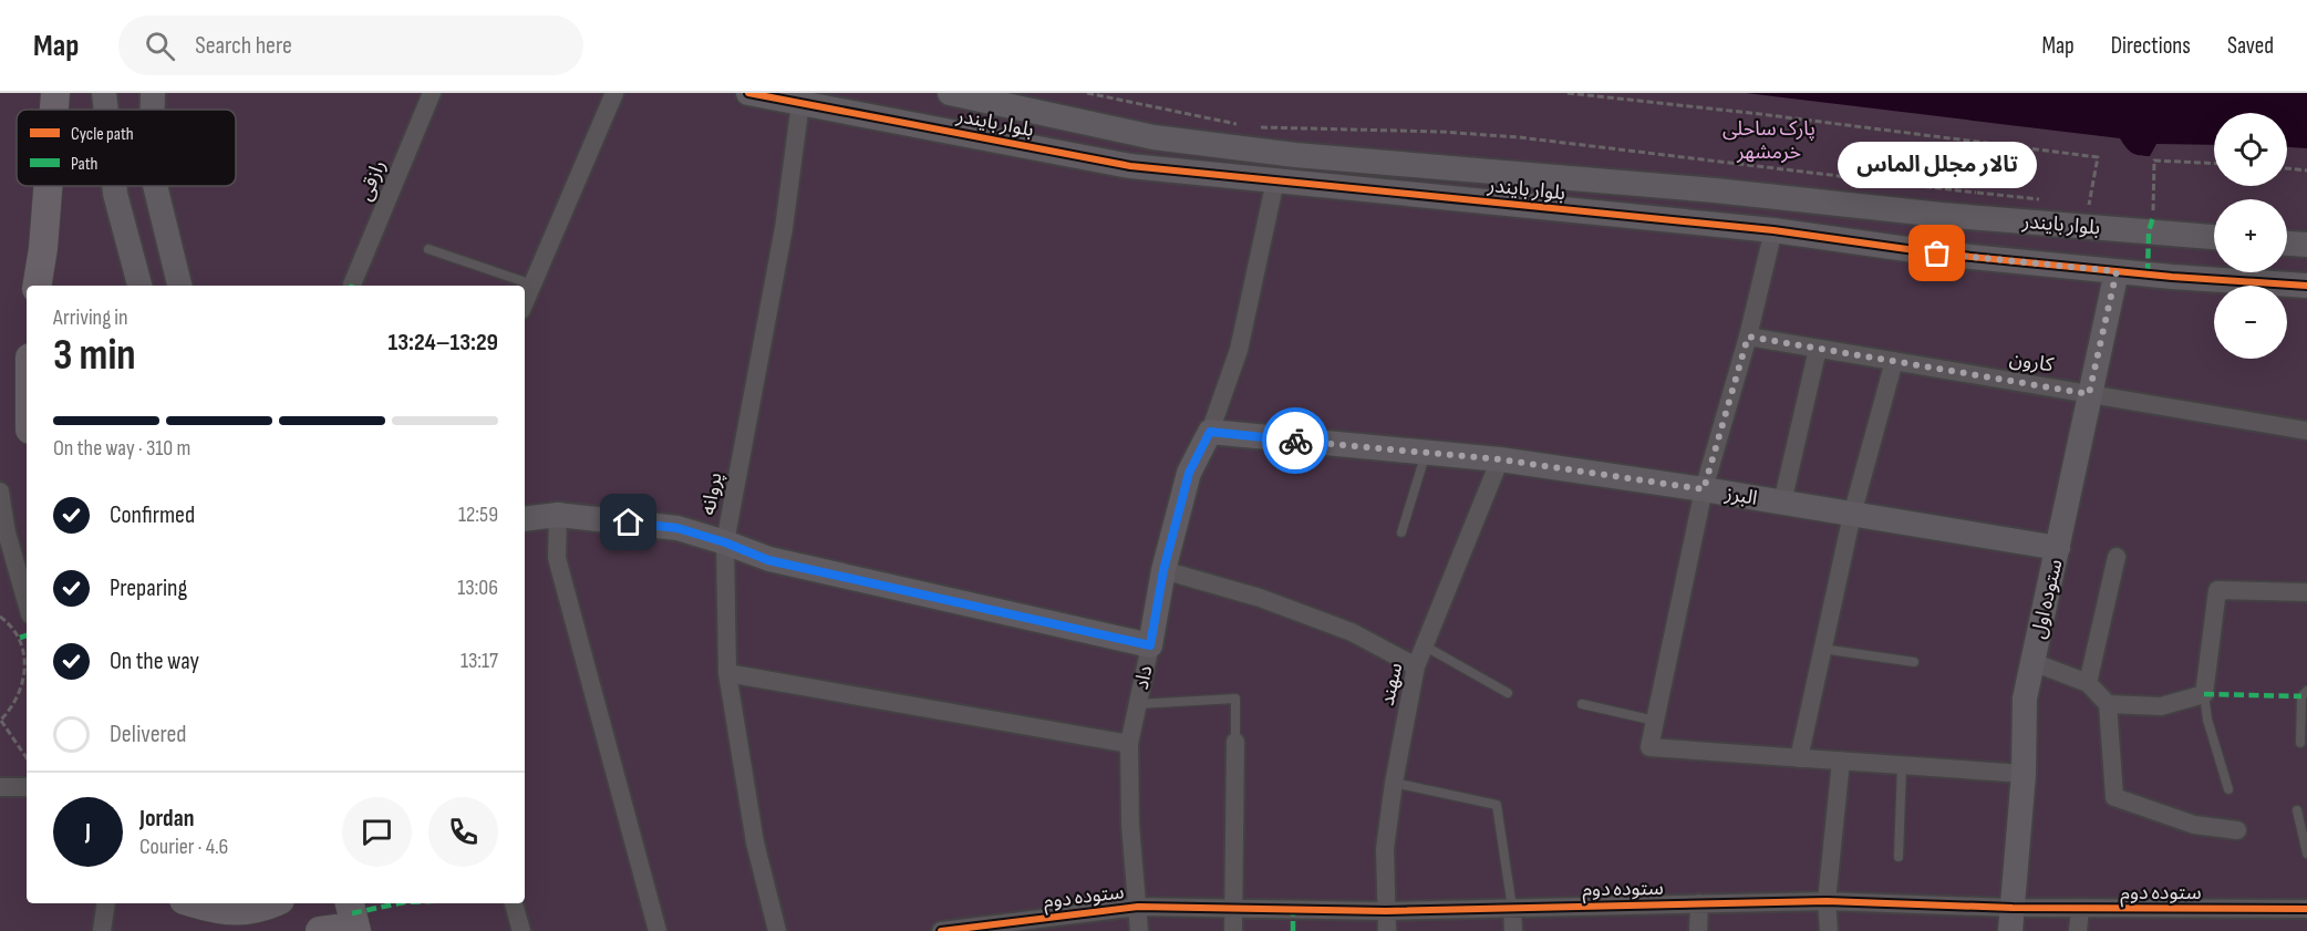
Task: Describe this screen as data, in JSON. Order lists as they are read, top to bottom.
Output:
{
  "streets": {
    "street": [
      "بلوار بایندر",
      "رازقی",
      "کارون",
      "پروانه",
      "البرز",
      "ستوده اول",
      "داد",
      "سهند",
      "ستوده دوم"
    ]
  },
  "crossings": [
    ["بلوار بایندر", "پروانه"],
    ["بلوار بایندر", "ستوده اول"],
    ["بلوار بایندر", "داد"],
    ["کارون", "ستوده اول"],
    ["البرز", "ستوده اول"],
    ["البرز", "داد"],
    ["البرز", "سهند"],
    ["ستوده اول", "ستوده دوم"],
    ["داد", "ستوده دوم"],
    ["سهند", "ستوده دوم"]
  ],
  "parks": ["پارک ساحلی خرمشهر"],
  "places": ["تالار مجلل الماس"],
  "legend": ["Cycle path", "Path"],
  "page": {
    "header": "Map",
    "search": "Search here",
    "nav": ["Map", "Directions", "Saved"],
    "map_buttons": ["+", "−"],
    "bubble": "تالار مجلل الماس",
    "heading": ["3 min", "Arriving in", "13:24–13:29"],
    "panel": ["Jordan", "Courier · 4.6"],
    "bar": "On the way · 310 m",
    "list": [
      ["Confirmed", "12:59"],
      ["Preparing", "13:06"],
      ["On the way", "13:17"],
      "Delivered"
    ],
    "round": "J"
  }
}
